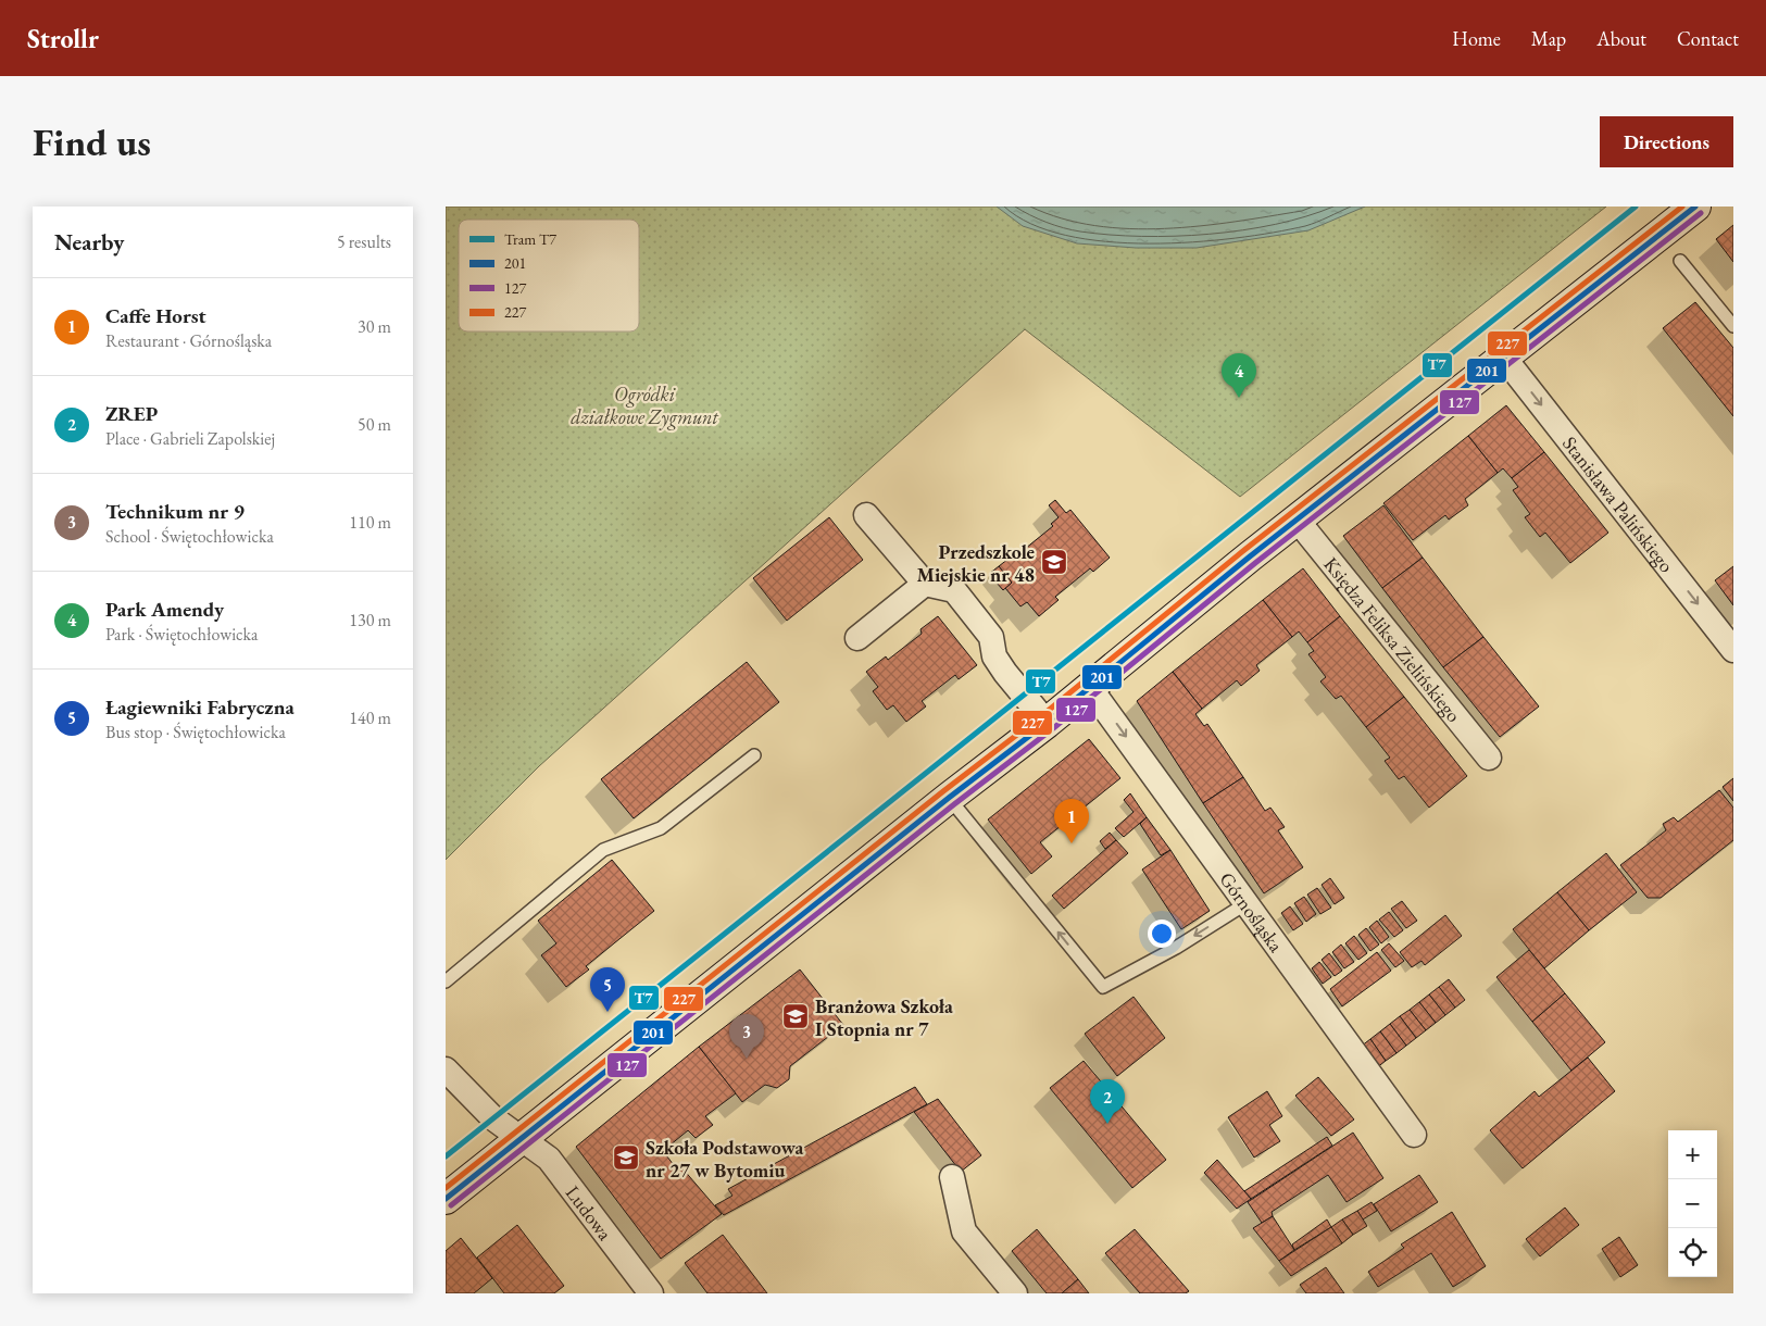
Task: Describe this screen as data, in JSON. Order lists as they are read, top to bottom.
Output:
{
  "streets": {
    "street": [
      "Stanisława Palińskiego",
      "Księdza Feliksa Zielińskiego",
      "Górnośląska",
      "Ludowa"
    ]
  },
  "one_way": ["Stanisława Palińskiego", "Górnośląska"],
  "parks": ["Ogródki działkowe Zygmunt"],
  "places": {
    "school or university": ["Przedszkole Miejskie nr 48", "Branżowa Szkoła I Stopnia nr 7", "Szkoła Podstawowa nr 27 w Bytomiu"]
  },
  "lines": [
    "tram line T7",
    "transit line 201",
    "transit line 227",
    "transit line 127"
  ],
  "legend": [
    "Tram T7",
    "201",
    "127",
    "227"
  ],
  "page": {
    "header": "Strollr",
    "nav": [
      "Home",
      "Map",
      "About",
      "Contact"
    ],
    "buttons": "Directions",
    "title": "Find us",
    "heading": ["Nearby", "5 results"],
    "list": [
      {
        "mark": "1",
        "name": "Caffe Horst",
        "note": "Restaurant · Górnośląska",
        "value": "30 m"
      },
      {
        "mark": "2",
        "name": "ZREP",
        "note": "Place · Gabrieli Zapolskiej",
        "value": "50 m"
      },
      {
        "mark": "3",
        "name": "Technikum nr 9",
        "note": "School · Świętochłowicka",
        "value": "110 m"
      },
      {
        "mark": "4",
        "name": "Park Amendy",
        "note": "Park · Świętochłowicka",
        "value": "130 m"
      },
      {
        "mark": "5",
        "name": "Łagiewniki Fabryczna",
        "note": "Bus stop · Świętochłowicka",
        "value": "140 m"
      }
    ],
    "pins": [
      "4",
      "1",
      "5",
      "3",
      "2"
    ],
    "map_buttons": ["+", "−"]
  }
}
